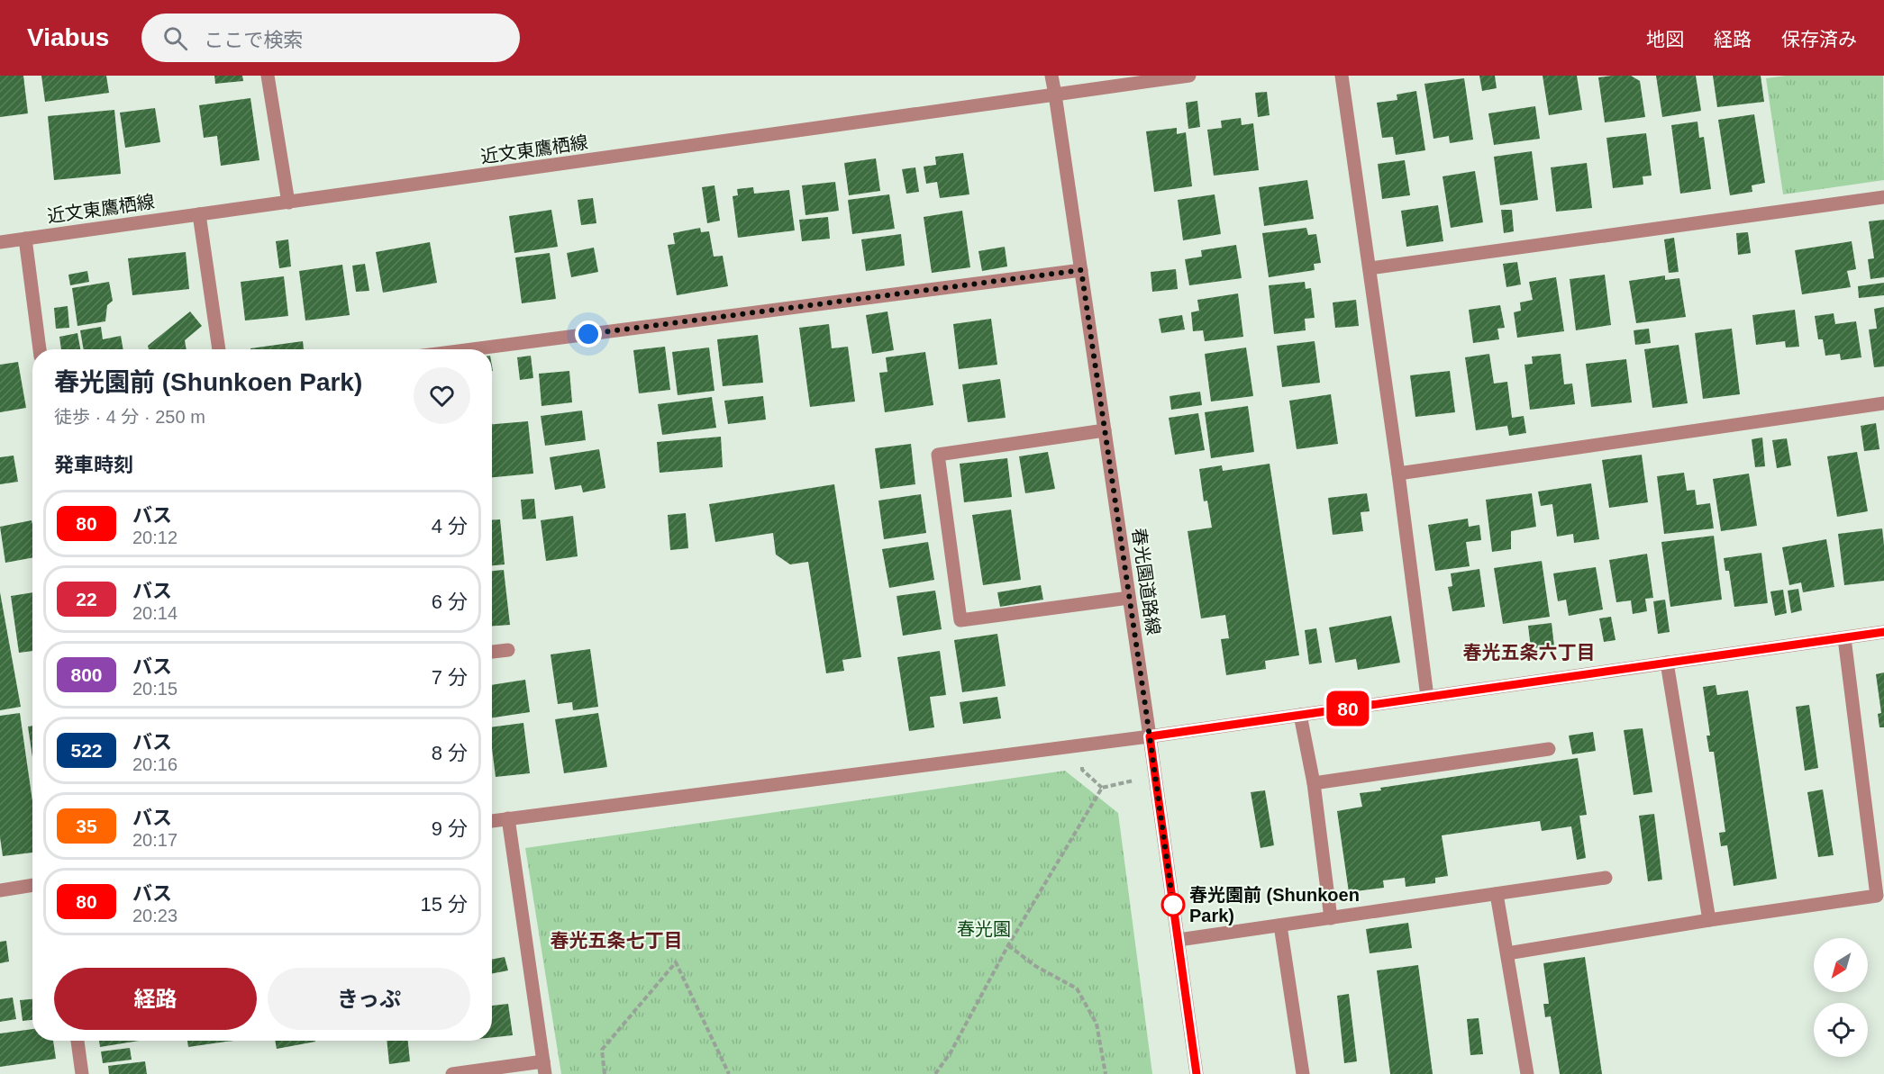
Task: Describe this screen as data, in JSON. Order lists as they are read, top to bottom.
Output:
{
  "streets": {
    "street": ["近文東鷹栖線", "春光園道路線"]
  },
  "crossings": [
    ["近文東鷹栖線", "春光園道路線"]
  ],
  "districts": ["春光五条六丁目", "春光五条七丁目"],
  "parks": ["春光園"],
  "places": ["春光園前 (Shunkoen Park)"],
  "lines": ["bus line 80"],
  "north": "bottom left",
  "page": {
    "header": "Viabus",
    "search": "ここで検索",
    "nav": ["地図", "経路", "保存済み"],
    "on_map": "80",
    "heading": [
      ["春光園前 (Shunkoen Park)", "徒歩 · 4 分 · 250 m"],
      "発車時刻"
    ],
    "list": [
      {
        "mark": "80",
        "name": "バス",
        "note": "20:12",
        "value": "4 分"
      },
      {
        "mark": "22",
        "name": "バス",
        "note": "20:14",
        "value": "6 分"
      },
      {
        "mark": "800",
        "name": "バス",
        "note": "20:15",
        "value": "7 分"
      },
      {
        "mark": "522",
        "name": "バス",
        "note": "20:16",
        "value": "8 分"
      },
      {
        "mark": "35",
        "name": "バス",
        "note": "20:17",
        "value": "9 分"
      },
      {
        "mark": "80",
        "name": "バス",
        "note": "20:23",
        "value": "15 分"
      }
    ],
    "buttons": ["経路", "きっぷ"]
  }
}
